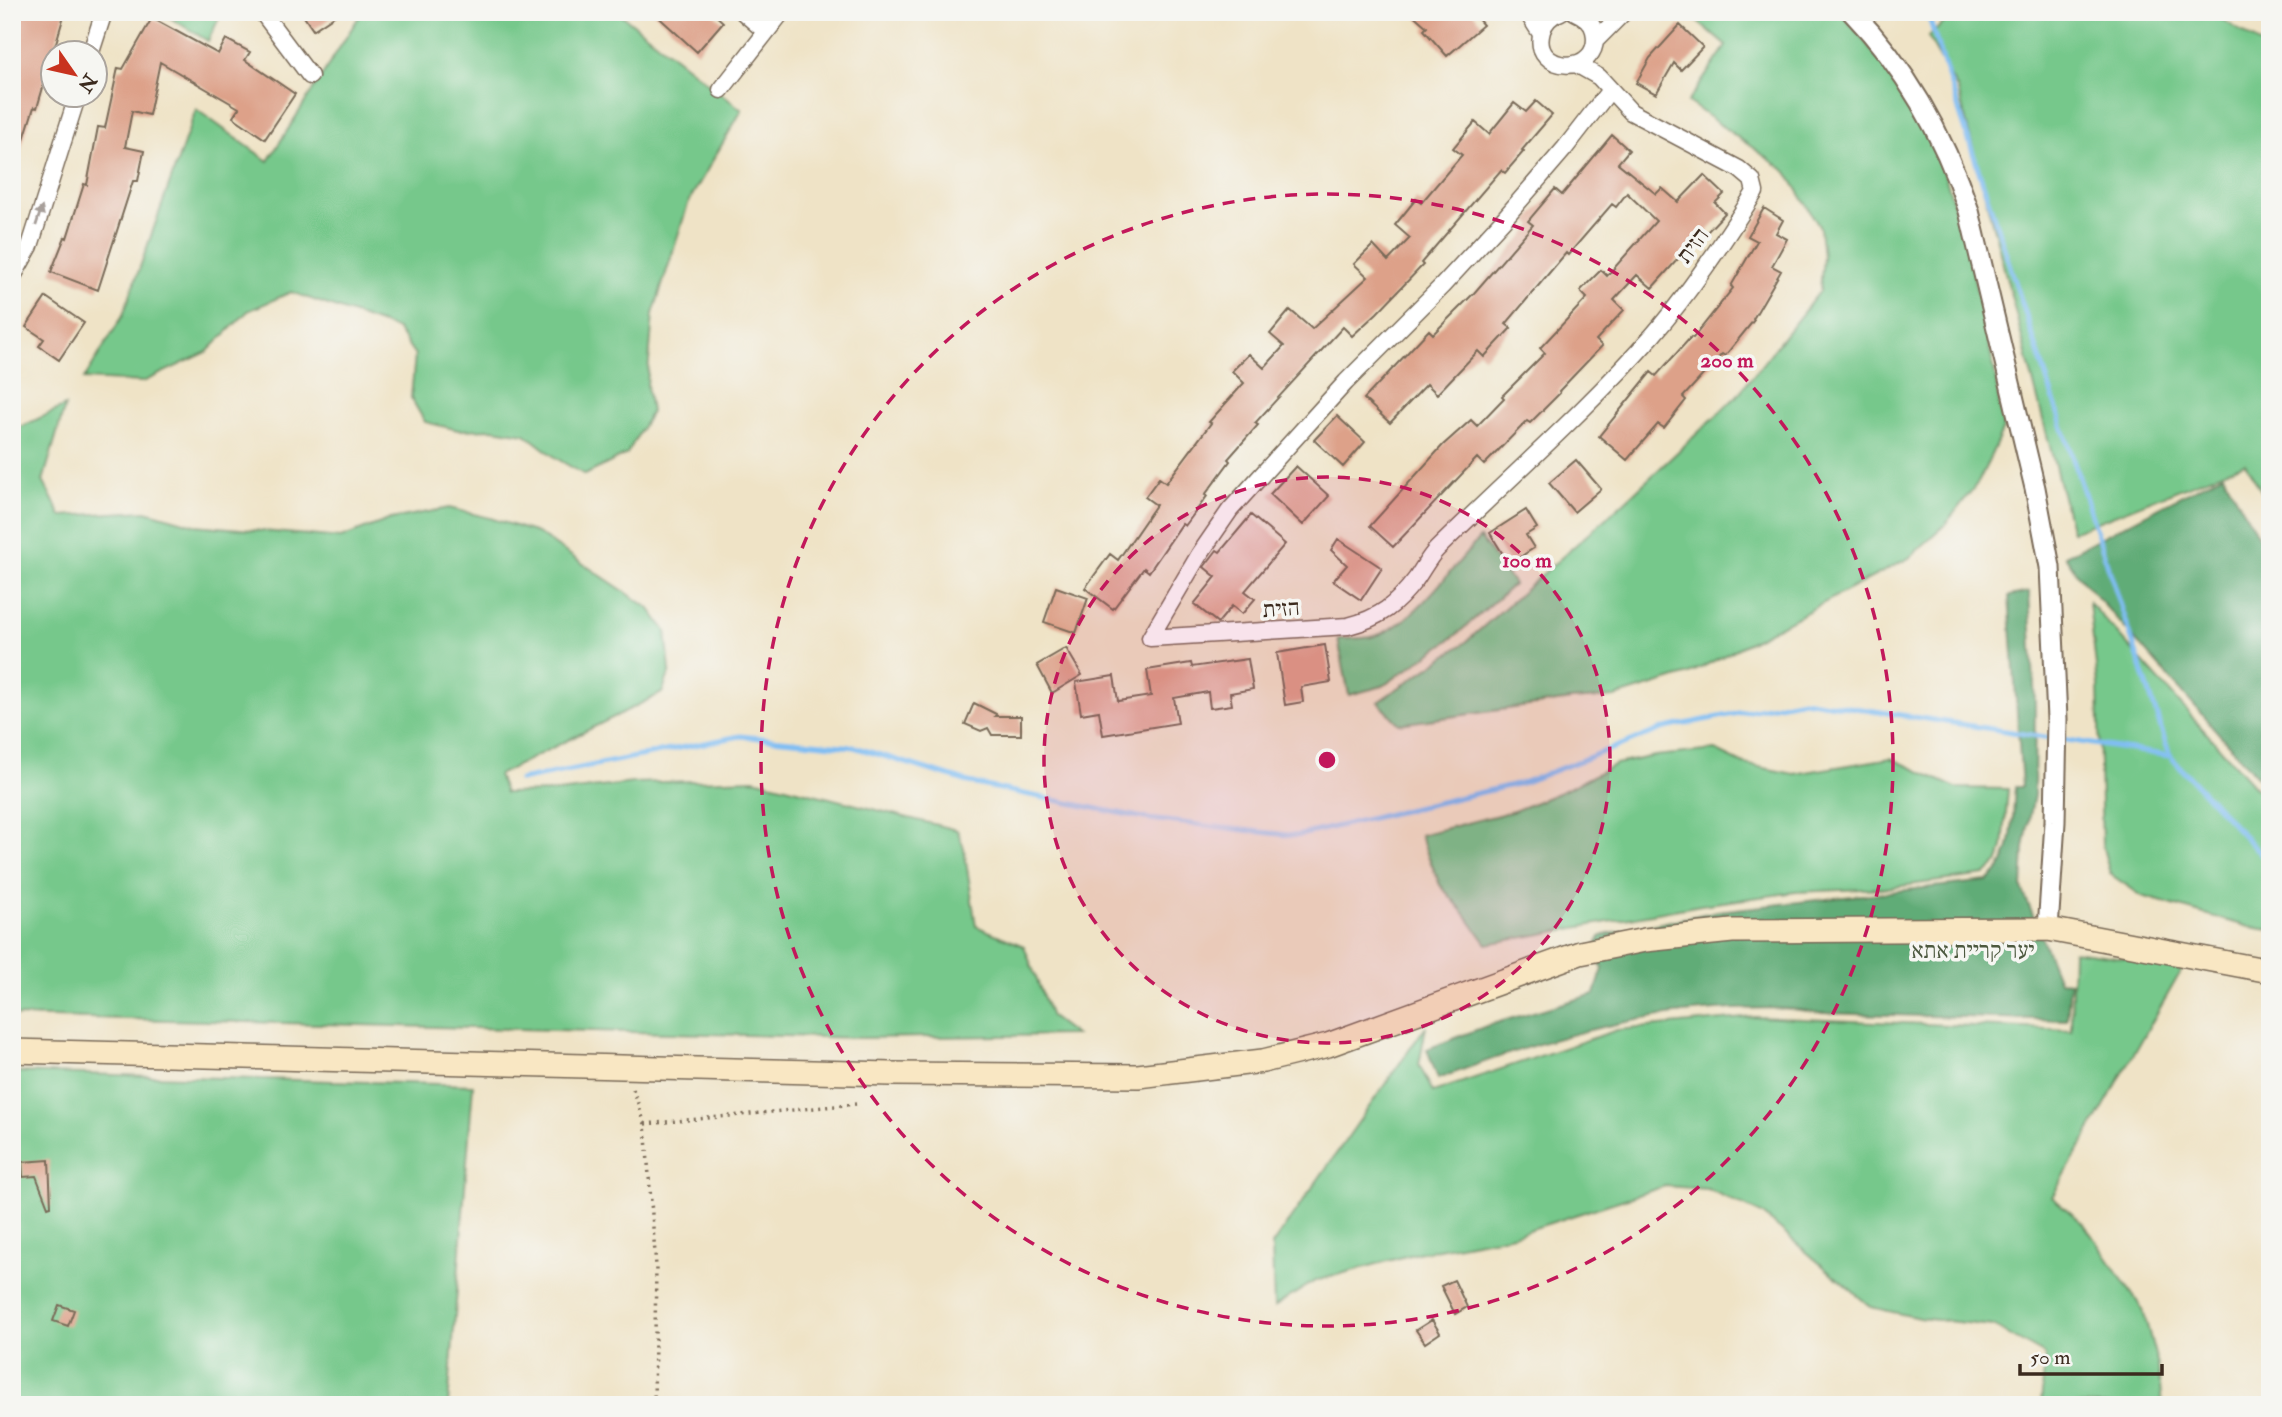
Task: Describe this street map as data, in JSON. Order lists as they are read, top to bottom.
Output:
{
  "streets": {
    "street": ["הזית"]
  },
  "parks": ["יער קריית אתא"],
  "scale_bar": "50 m",
  "north": "bottom right",
  "rings": ["200 m", "100 m"]
}
